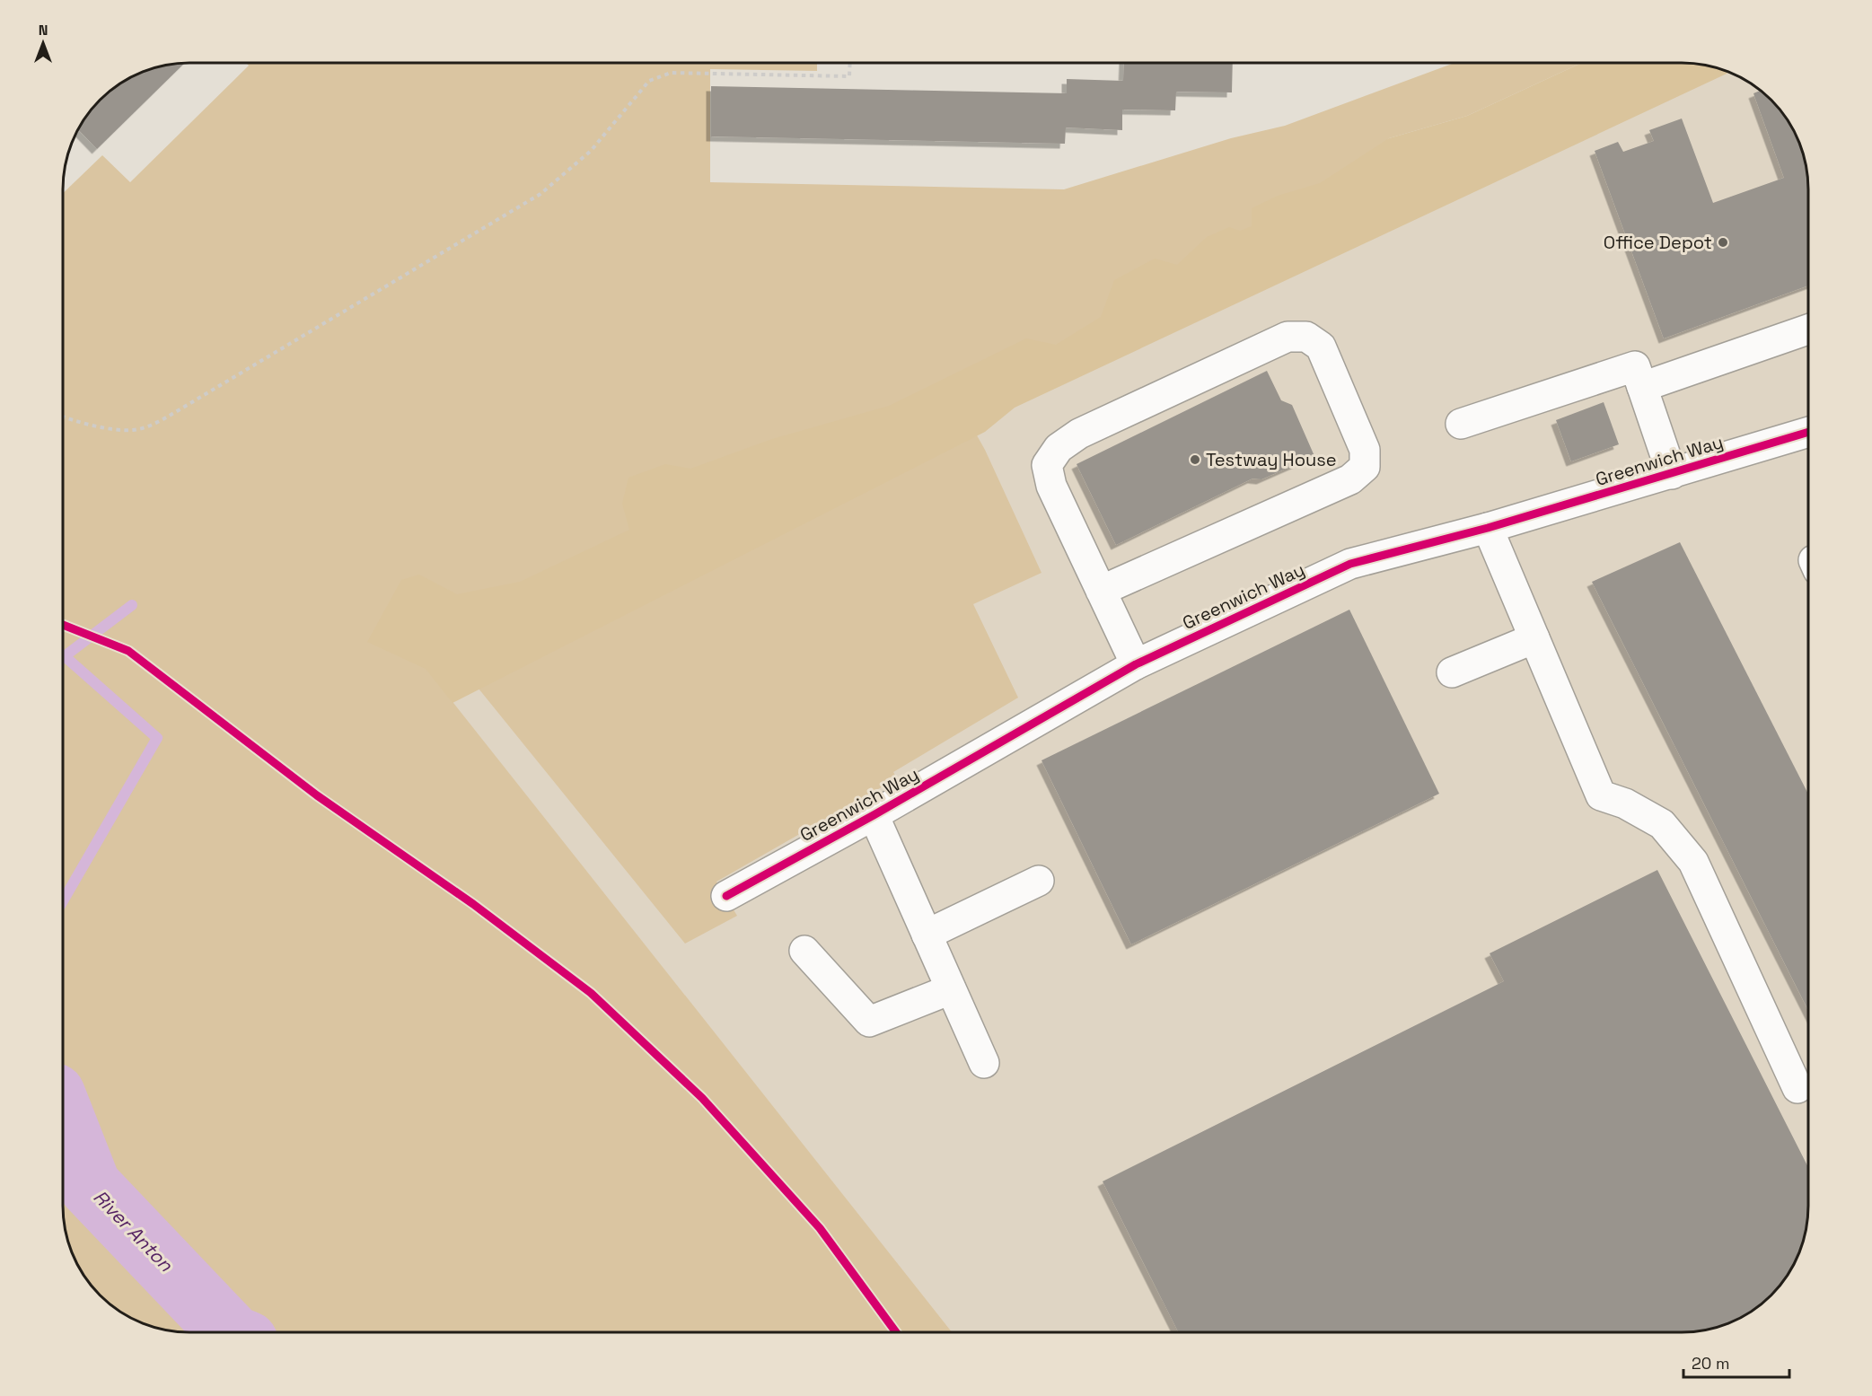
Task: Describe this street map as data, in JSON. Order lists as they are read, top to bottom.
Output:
{
  "streets": {
    "street": ["Greenwich Way"]
  },
  "water": ["River Anton"],
  "places": ["Office Depot", "Testway House"],
  "scale_bar": "20 m",
  "north": "top"
}
